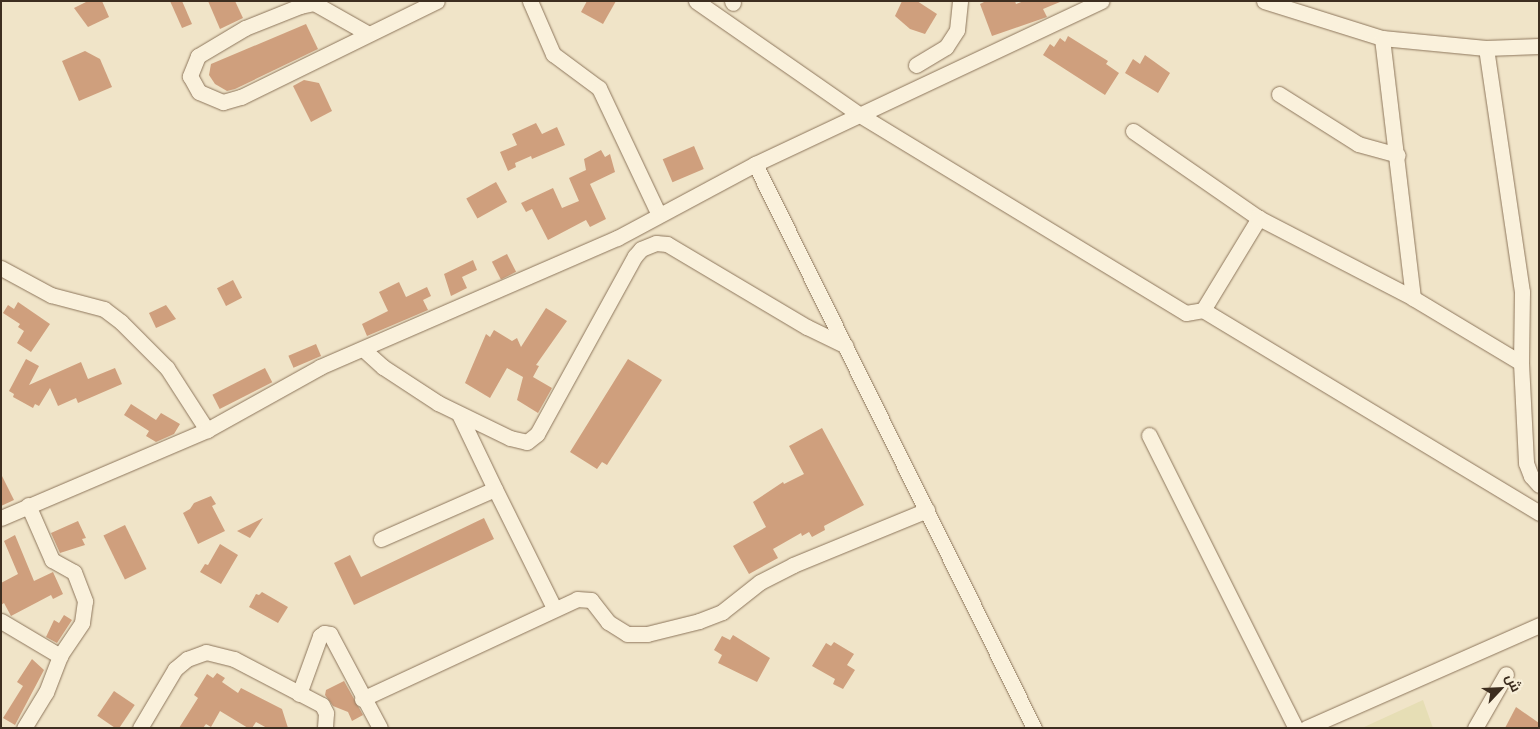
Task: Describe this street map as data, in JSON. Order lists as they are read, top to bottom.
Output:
{
  "north": "top right"
}
